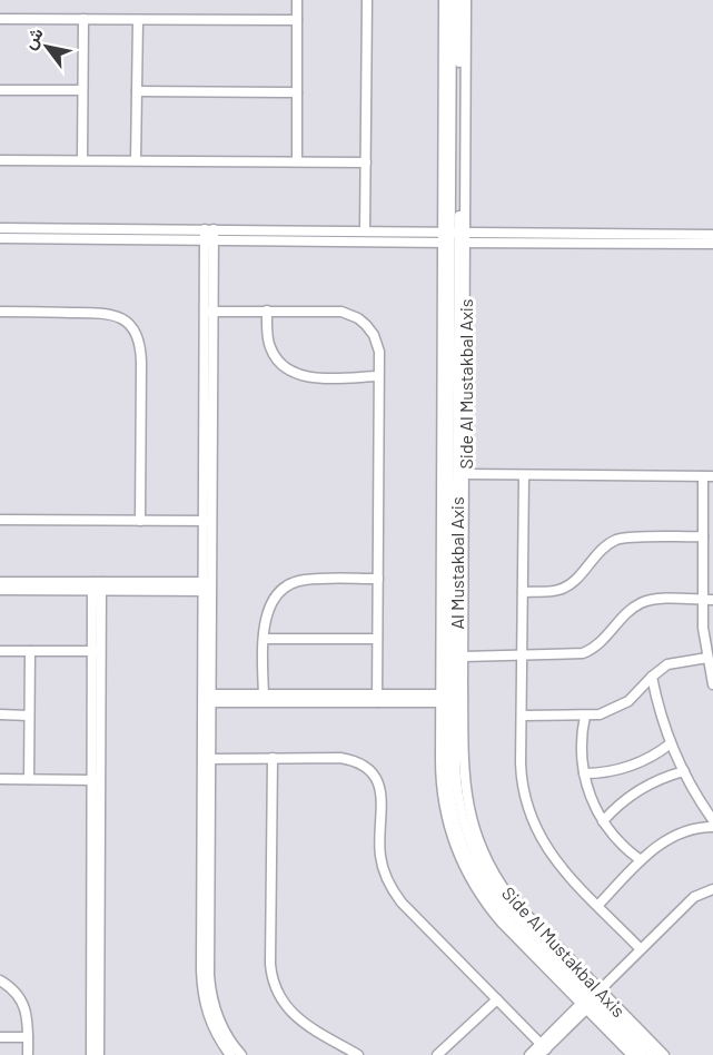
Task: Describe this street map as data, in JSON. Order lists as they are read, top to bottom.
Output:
{
  "streets": {
    "street": ["Side Al Mustakbal Axis", "Al Mustakbal Axis"]
  },
  "crossings": [
    ["Side Al Mustakbal Axis", "Al Mustakbal Axis"]
  ],
  "north": "top left"
}
